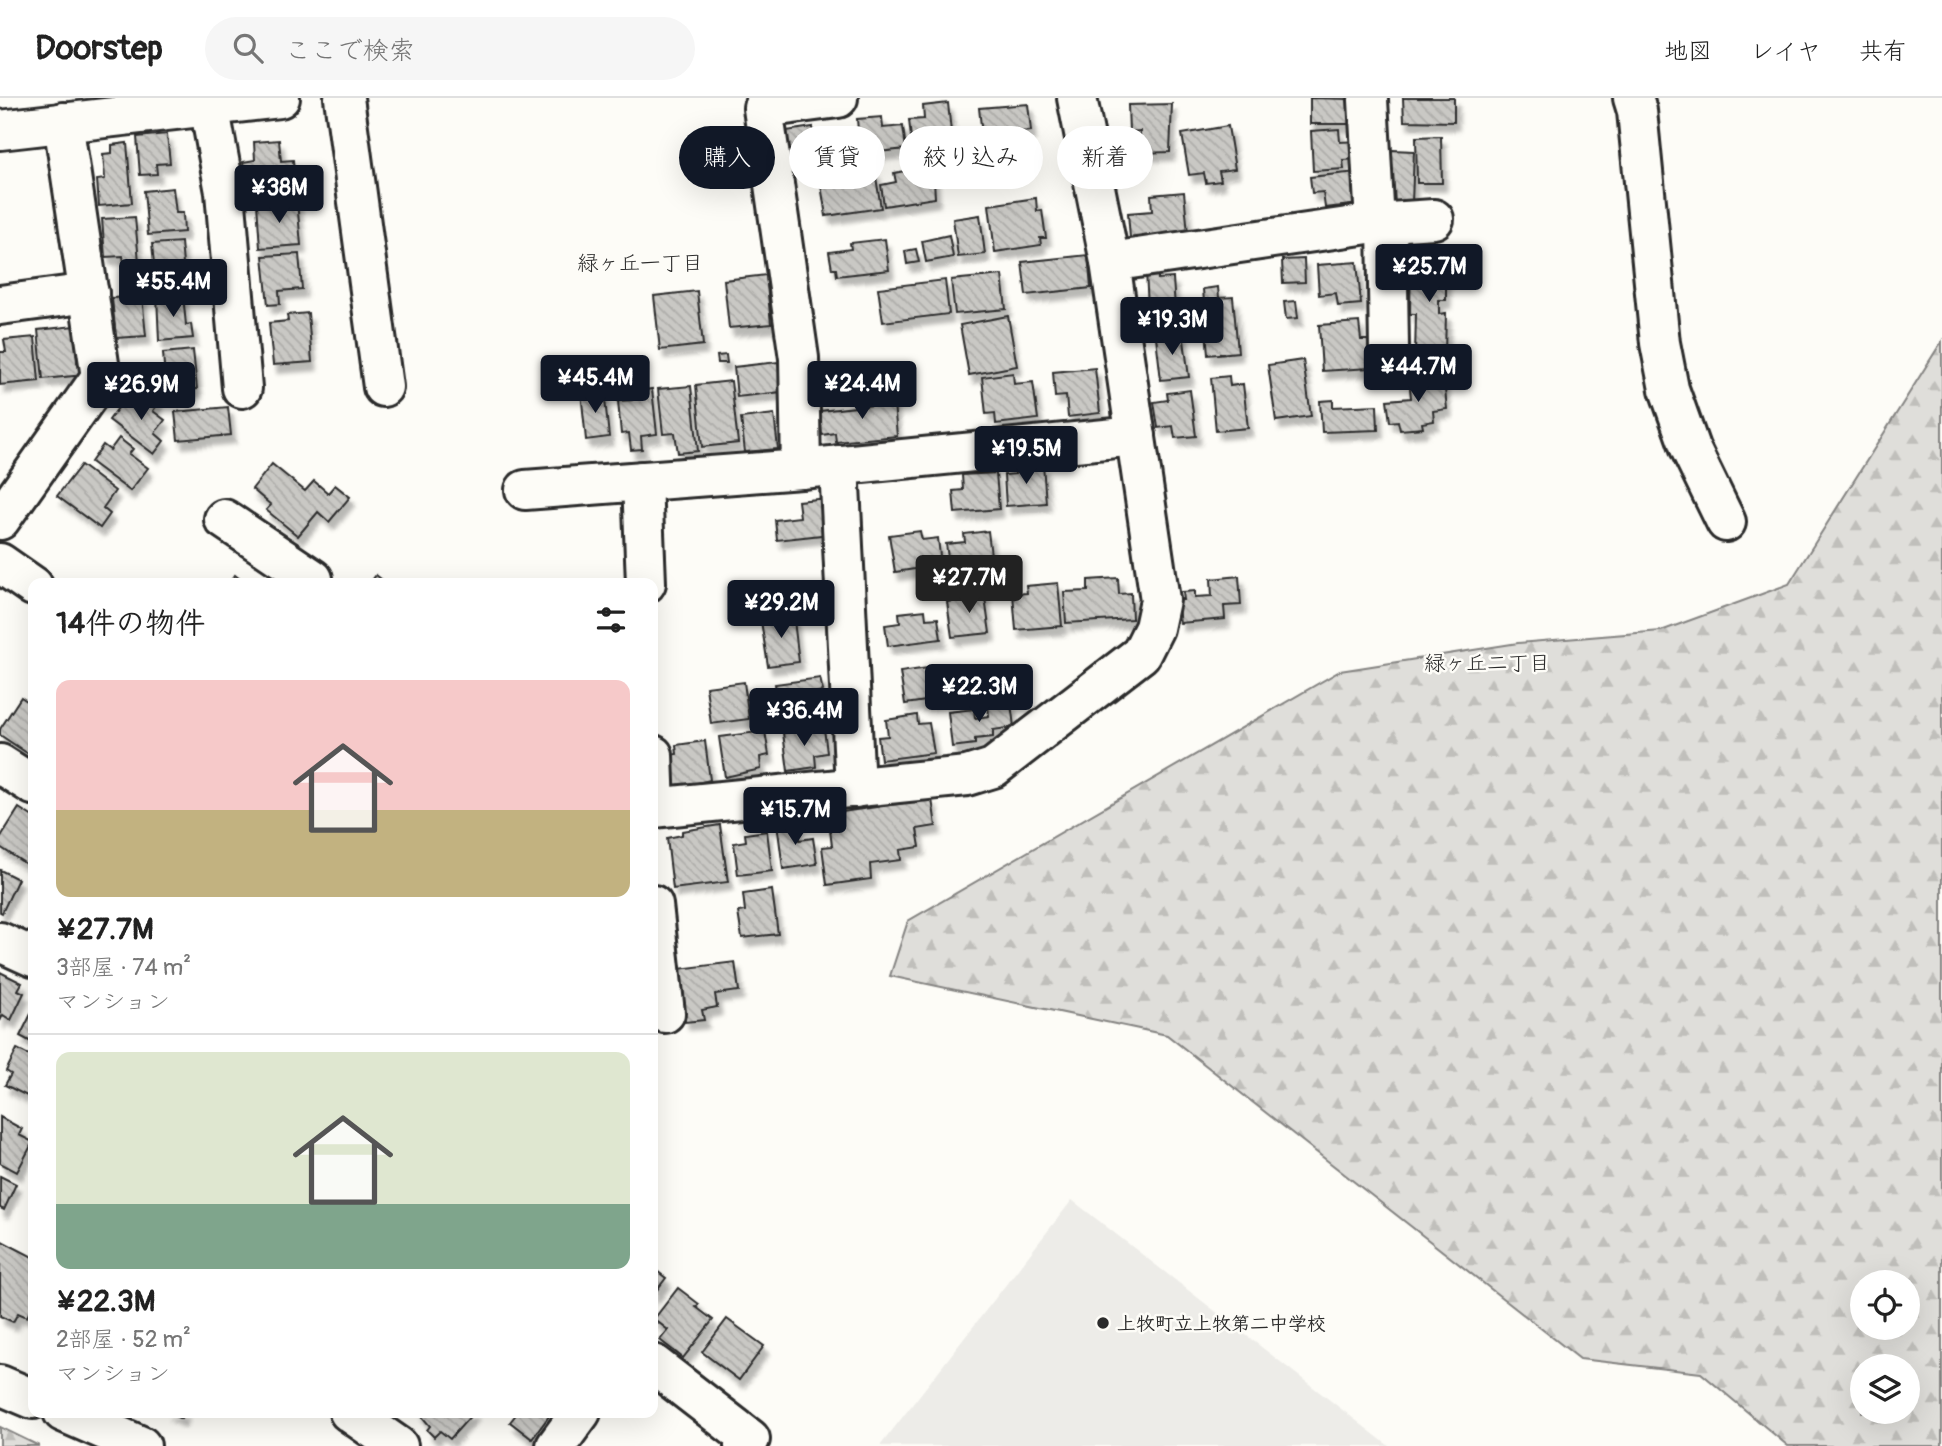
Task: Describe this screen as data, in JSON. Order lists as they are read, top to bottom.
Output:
{
  "districts": ["緑ヶ丘一丁目", "緑ヶ丘二丁目"],
  "places": ["上牧町立上牧第二中学校"],
  "page": {
    "header": "Doorstep",
    "search": "ここで検索",
    "nav": ["地図", "レイヤ", "共有"],
    "chip": [
      "購入",
      "賃貸",
      "絞り込み",
      "新着"
    ],
    "price": [
      "¥38M",
      "¥25.7M",
      "¥55.4M",
      "¥19.3M",
      "¥44.7M",
      "¥45.4M",
      "¥24.4M",
      "¥26.9M",
      "¥19.5M",
      "¥27.7M",
      "¥29.2M",
      "¥22.3M",
      "¥36.4M",
      "¥15.7M"
    ],
    "heading": "14件の物件",
    "list": [
      {
        "name": "¥27.7M",
        "note": "3部屋 · 74 m² · マンション"
      },
      {
        "name": "¥22.3M",
        "note": "2部屋 · 52 m² · マンション"
      }
    ]
  }
}
